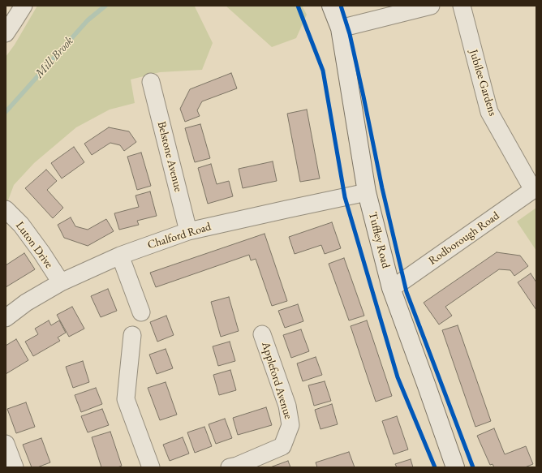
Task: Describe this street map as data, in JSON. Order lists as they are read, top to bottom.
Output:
{
  "streets": {
    "street": [
      "Jubilee Gardens",
      "Belstone Avenue",
      "Chalford Road",
      "Rodborough Road",
      "Tuffley Road",
      "Luton Drive",
      "Appleford Avenue"
    ]
  },
  "crossings": [
    ["Jubilee Gardens", "Rodborough Road"],
    ["Belstone Avenue", "Chalford Road"],
    ["Chalford Road", "Tuffley Road"],
    ["Chalford Road", "Luton Drive"],
    ["Rodborough Road", "Tuffley Road"]
  ],
  "water": ["Mill Brook"]
}
